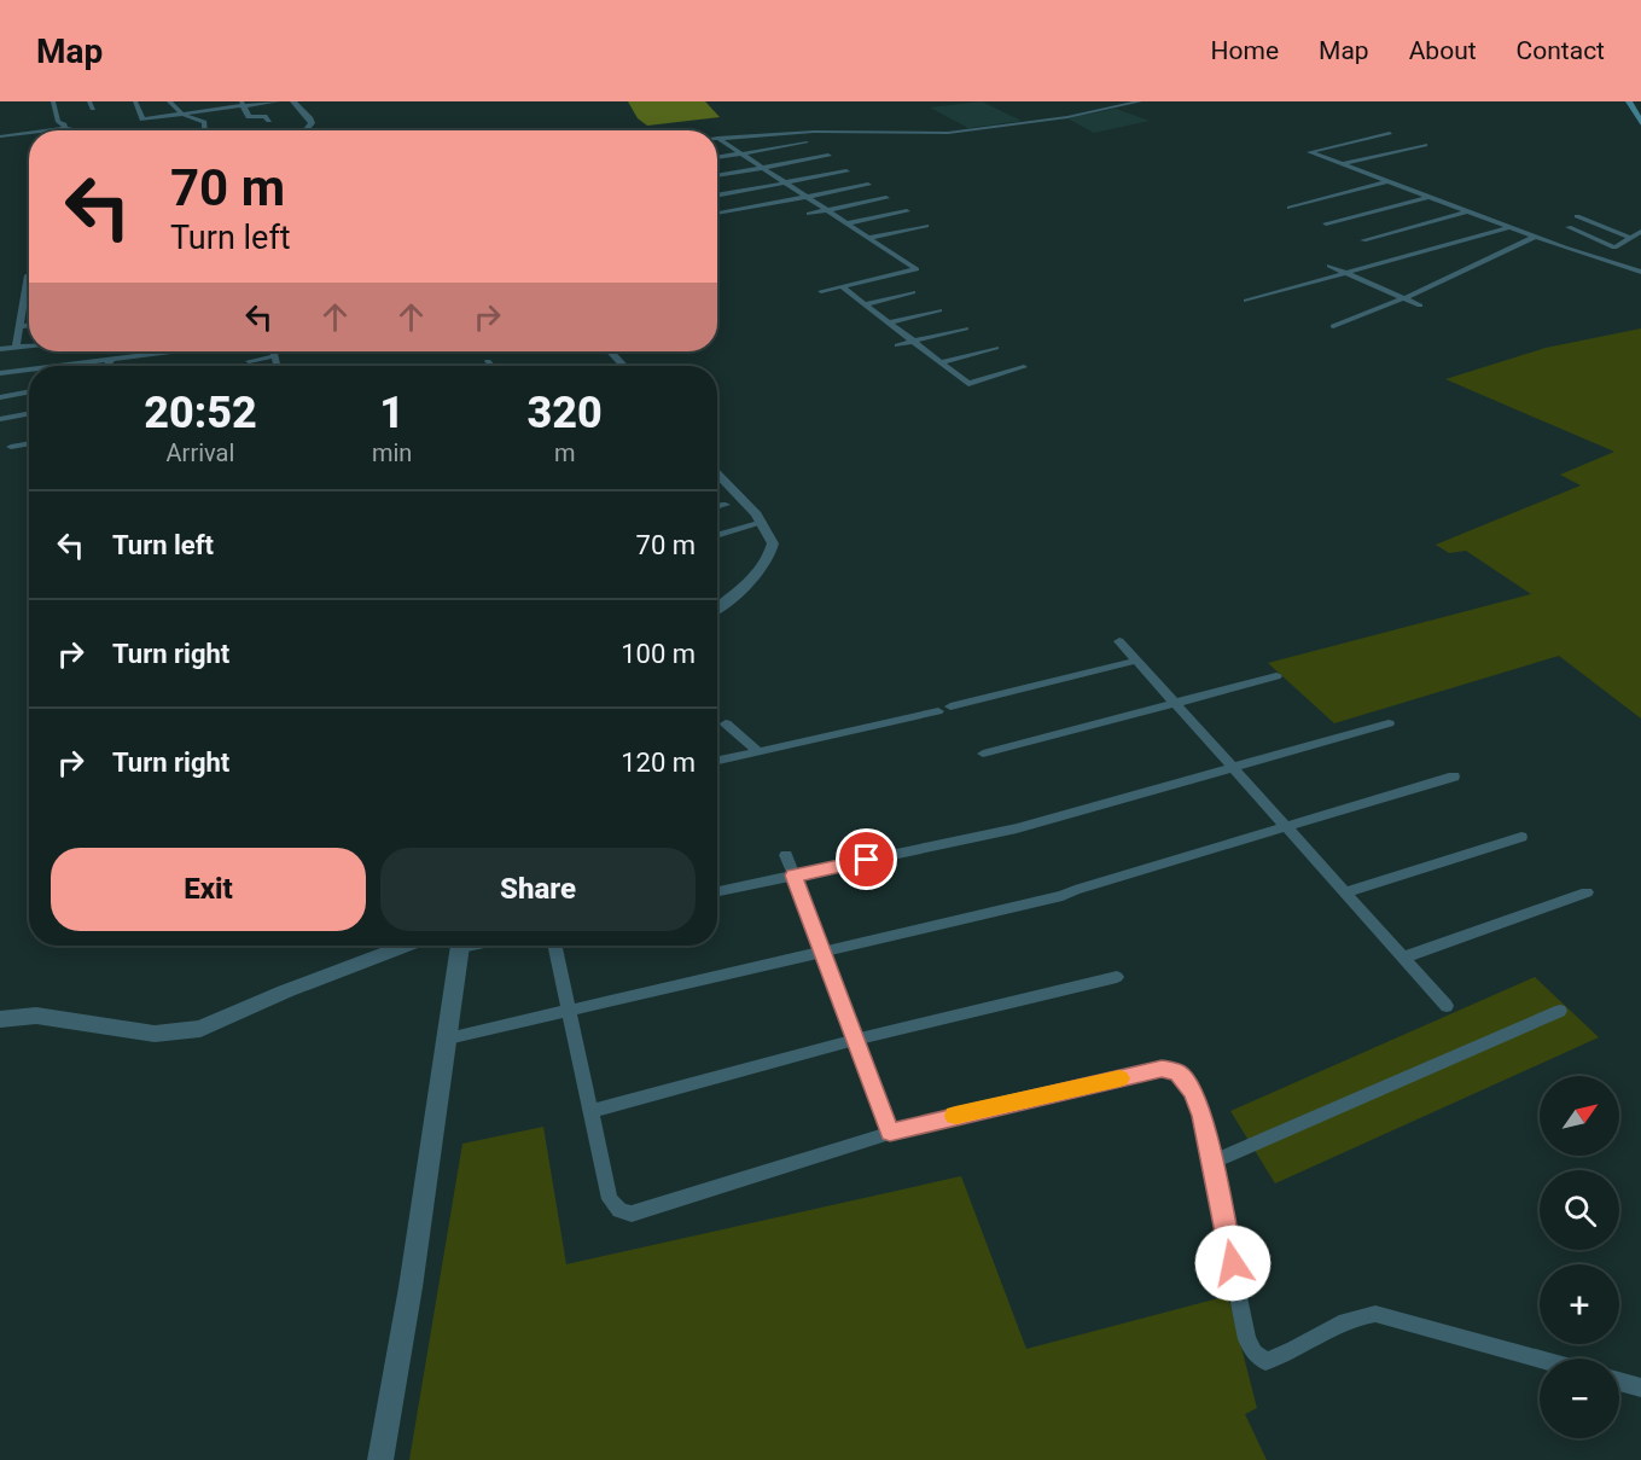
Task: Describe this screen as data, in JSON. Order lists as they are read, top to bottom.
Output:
{
  "north": "top right",
  "page": {
    "header": "Map",
    "nav": [
      "Home",
      "Map",
      "About",
      "Contact"
    ],
    "turn": ["70 m", "Turn left"],
    "eta": [
      "20:52",
      "Arrival",
      "1",
      "min",
      "320",
      "m"
    ],
    "list": [
      {
        "name": "Turn left",
        "value": "70 m"
      },
      {
        "name": "Turn right",
        "value": "100 m"
      },
      {
        "name": "Turn right",
        "value": "120 m"
      }
    ],
    "buttons": ["Exit", "Share"],
    "map_buttons": ["+", "−"]
  }
}
